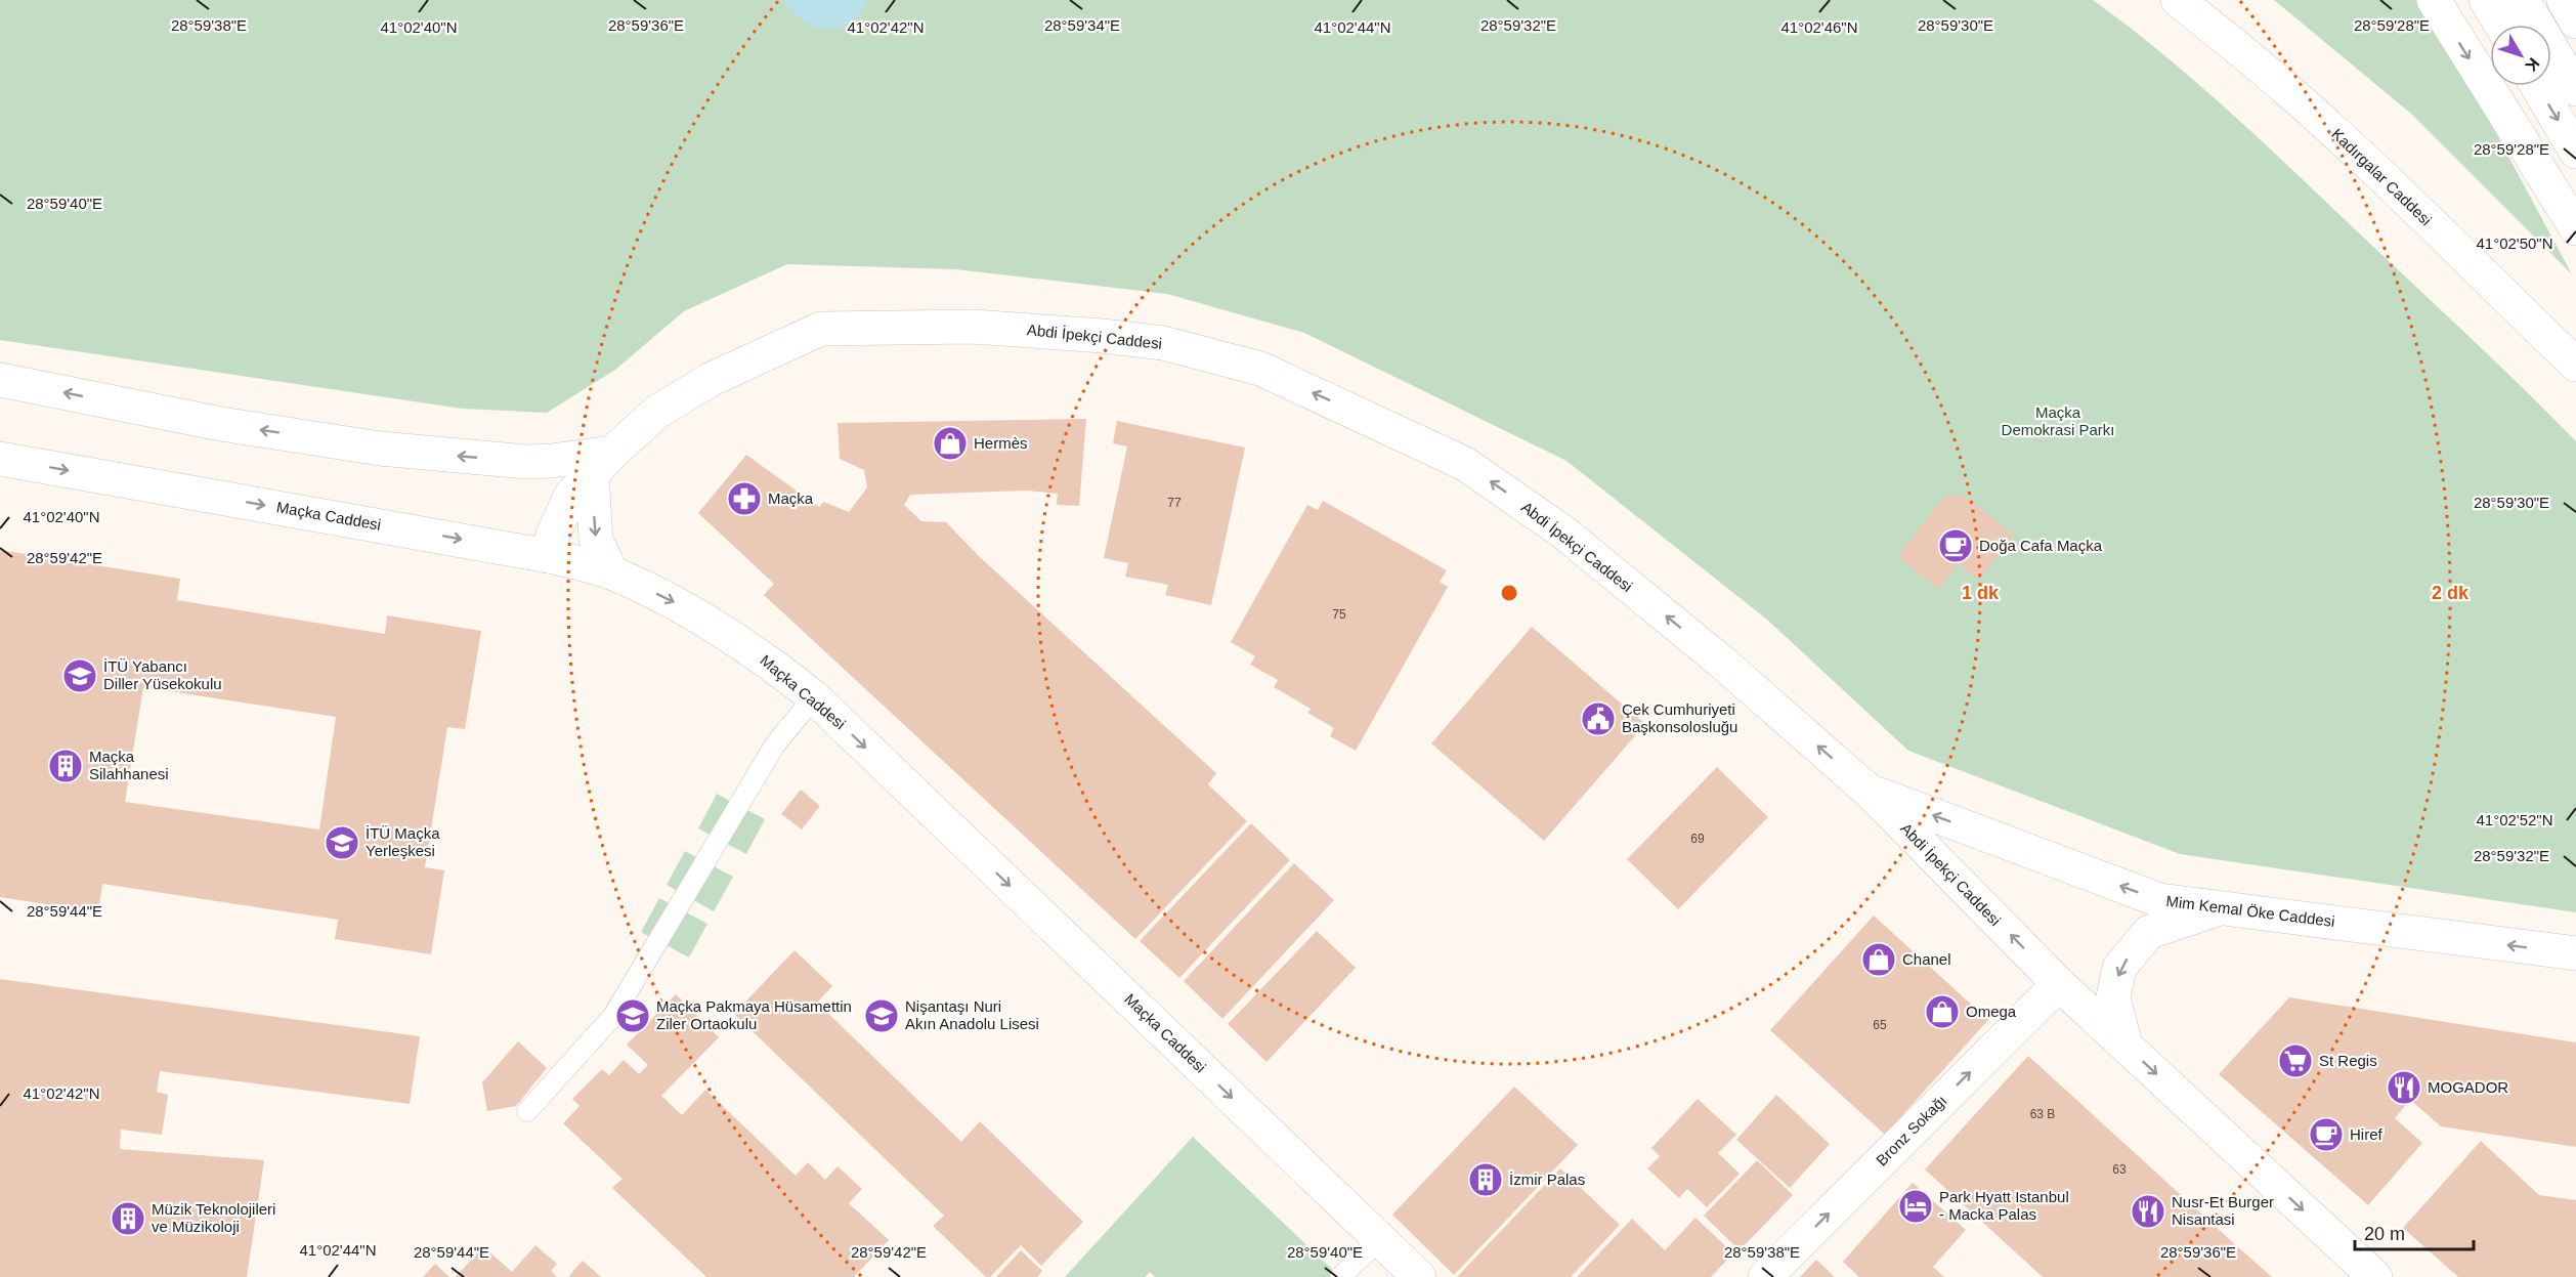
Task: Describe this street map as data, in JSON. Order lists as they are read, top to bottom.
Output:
{
  "streets": {
    "street": [
      "Kadırgalar Caddesi",
      "Abdi İpekçi Caddesi",
      "Maçka Caddesi",
      "Mim Kemal Öke Caddesi",
      "Bronz Sokağı"
    ]
  },
  "crossings": [
    ["Abdi İpekçi Caddesi", "Maçka Caddesi"],
    ["Abdi İpekçi Caddesi", "Mim Kemal Öke Caddesi"],
    ["Abdi İpekçi Caddesi", "Bronz Sokağı"]
  ],
  "one_way": ["Mim Kemal Öke Caddesi", "Bronz Sokağı"],
  "parks": ["Maçka Demokrasi Parkı"],
  "places": {
    "shop": ["Hermès", "Chanel", "Omega"],
    "pharmacy": ["Maçka"],
    "cafe": ["Doğa Cafa Maçka", "Hiref"],
    "school or university": [
      "İTÜ Yabancı Diller Yüsekokulu",
      "İTÜ Maçka Yerleşkesi",
      "Maçka Pakmaya Hüsamettin Ziler Ortaokulu",
      "Nişantaşı Nuri Akın Anadolu Lisesi"
    ],
    "public building": ["Çek Cumhuriyeti Başkonsolosluğu"],
    "building": ["Maçka Silahhanesi", "İzmir Palas", "Müzik Teknolojileri ve Müzikoloji"],
    "supermarket": ["St Regis"],
    "restaurant": ["MOGADOR", "Nusr-Et Burger Nisantasi"],
    "hotel": ["Park Hyatt Istanbul - Macka Palas"]
  },
  "house_numbers": [
    "77",
    "75",
    "69",
    "65",
    "63 B",
    "63"
  ],
  "scale_bar": "20 m",
  "north": "bottom right",
  "coordinates": [
    "28°59'30\"E",
    "28°59'38\"E",
    "28°59'36\"E",
    "28°59'34\"E",
    "28°59'32\"E",
    "28°59'28\"E",
    "41°02'40\"N",
    "41°02'42\"N",
    "41°02'44\"N",
    "41°02'46\"N",
    "28°59'40\"E",
    "41°02'50\"N",
    "28°59'42\"E",
    "41°02'52\"N",
    "28°59'44\"E"
  ],
  "rings": ["1 dk", "2 dk"]
}
